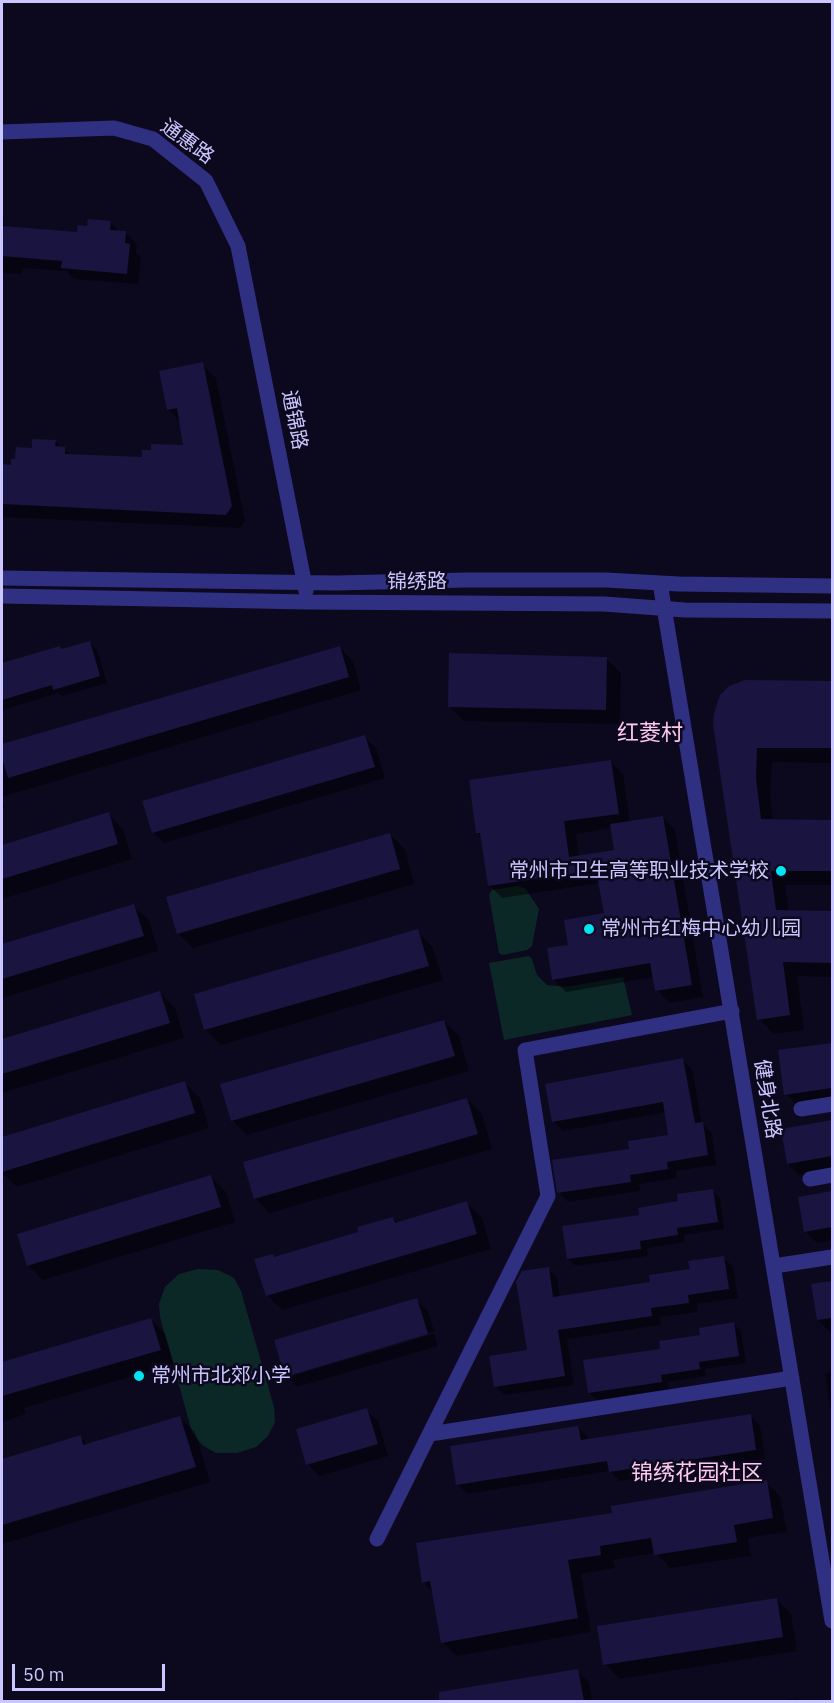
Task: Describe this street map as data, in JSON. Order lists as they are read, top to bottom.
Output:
{
  "streets": {
    "street": [
      "通惠路",
      "通锦路",
      "锦绣路",
      "健身北路"
    ]
  },
  "crossings": [
    ["通惠路", "通锦路"],
    ["通锦路", "锦绣路"],
    ["锦绣路", "健身北路"]
  ],
  "districts": ["红菱村", "锦绣花园社区"],
  "places": ["常州市卫生高等职业技术学校", "常州市红梅中心幼儿园", "常州市北郊小学"],
  "scale_bar": "50 m"
}
